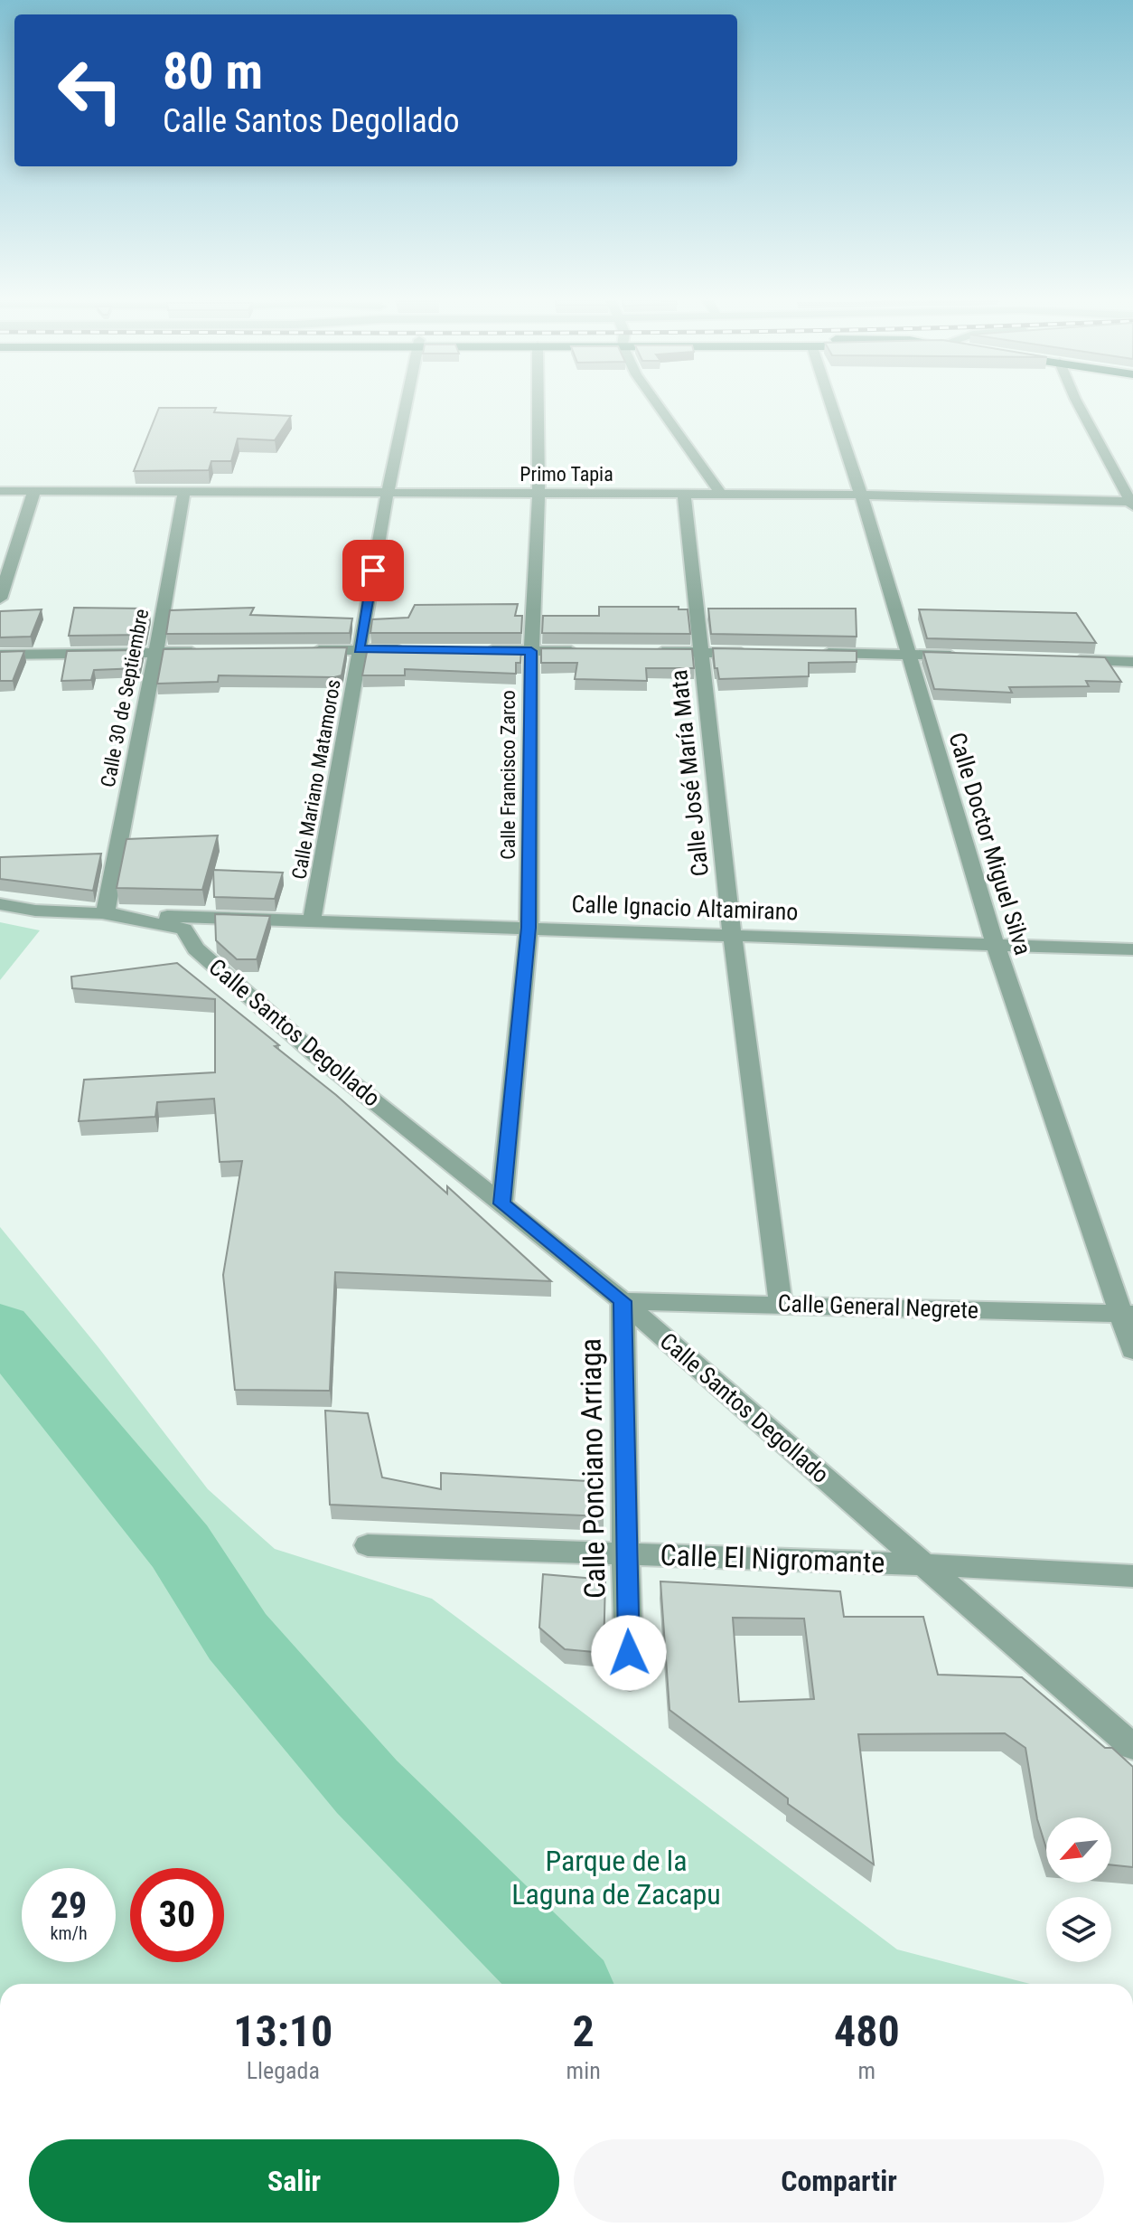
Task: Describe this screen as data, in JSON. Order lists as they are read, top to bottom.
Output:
{
  "streets": {
    "street": [
      "Primo Tapia",
      "Calle 30 de Septiembre",
      "Calle José María Mata",
      "Calle Francisco Zarco",
      "Calle Mariano Matamoros",
      "Calle Doctor Miguel Silva",
      "Calle Ignacio Altamirano",
      "Calle Santos Degollado",
      "Calle General Negrete",
      "Calle Ponciano Arriaga",
      "Calle El Nigromante"
    ]
  },
  "crossings": [
    ["Primo Tapia", "Calle 30 de Septiembre"],
    ["Primo Tapia", "Calle José María Mata"],
    ["Primo Tapia", "Calle Francisco Zarco"],
    ["Primo Tapia", "Calle Mariano Matamoros"],
    ["Primo Tapia", "Calle Doctor Miguel Silva"],
    ["Calle 30 de Septiembre", "Calle Ignacio Altamirano"],
    ["Calle José María Mata", "Calle Ignacio Altamirano"],
    ["Calle José María Mata", "Calle General Negrete"],
    ["Calle Francisco Zarco", "Calle Ignacio Altamirano"],
    ["Calle Francisco Zarco", "Calle Santos Degollado"],
    ["Calle Mariano Matamoros", "Calle Ignacio Altamirano"],
    ["Calle Doctor Miguel Silva", "Calle Ignacio Altamirano"],
    ["Calle Doctor Miguel Silva", "Calle General Negrete"],
    ["Calle Santos Degollado", "Calle General Negrete"],
    ["Calle Santos Degollado", "Calle Ponciano Arriaga"],
    ["Calle Santos Degollado", "Calle El Nigromante"],
    ["Calle General Negrete", "Calle Ponciano Arriaga"],
    ["Calle Ponciano Arriaga", "Calle El Nigromante"]
  ],
  "parks": ["Parque de la Laguna de Zacapu"],
  "north": "bottom left",
  "page": {
    "turn": ["80 m", "Calle Santos Degollado"],
    "speed": "29 km/h",
    "limit": "30",
    "eta": [
      "13:10",
      "Llegada",
      "2",
      "min",
      "480",
      "m"
    ],
    "buttons": ["Salir", "Compartir"]
  }
}
